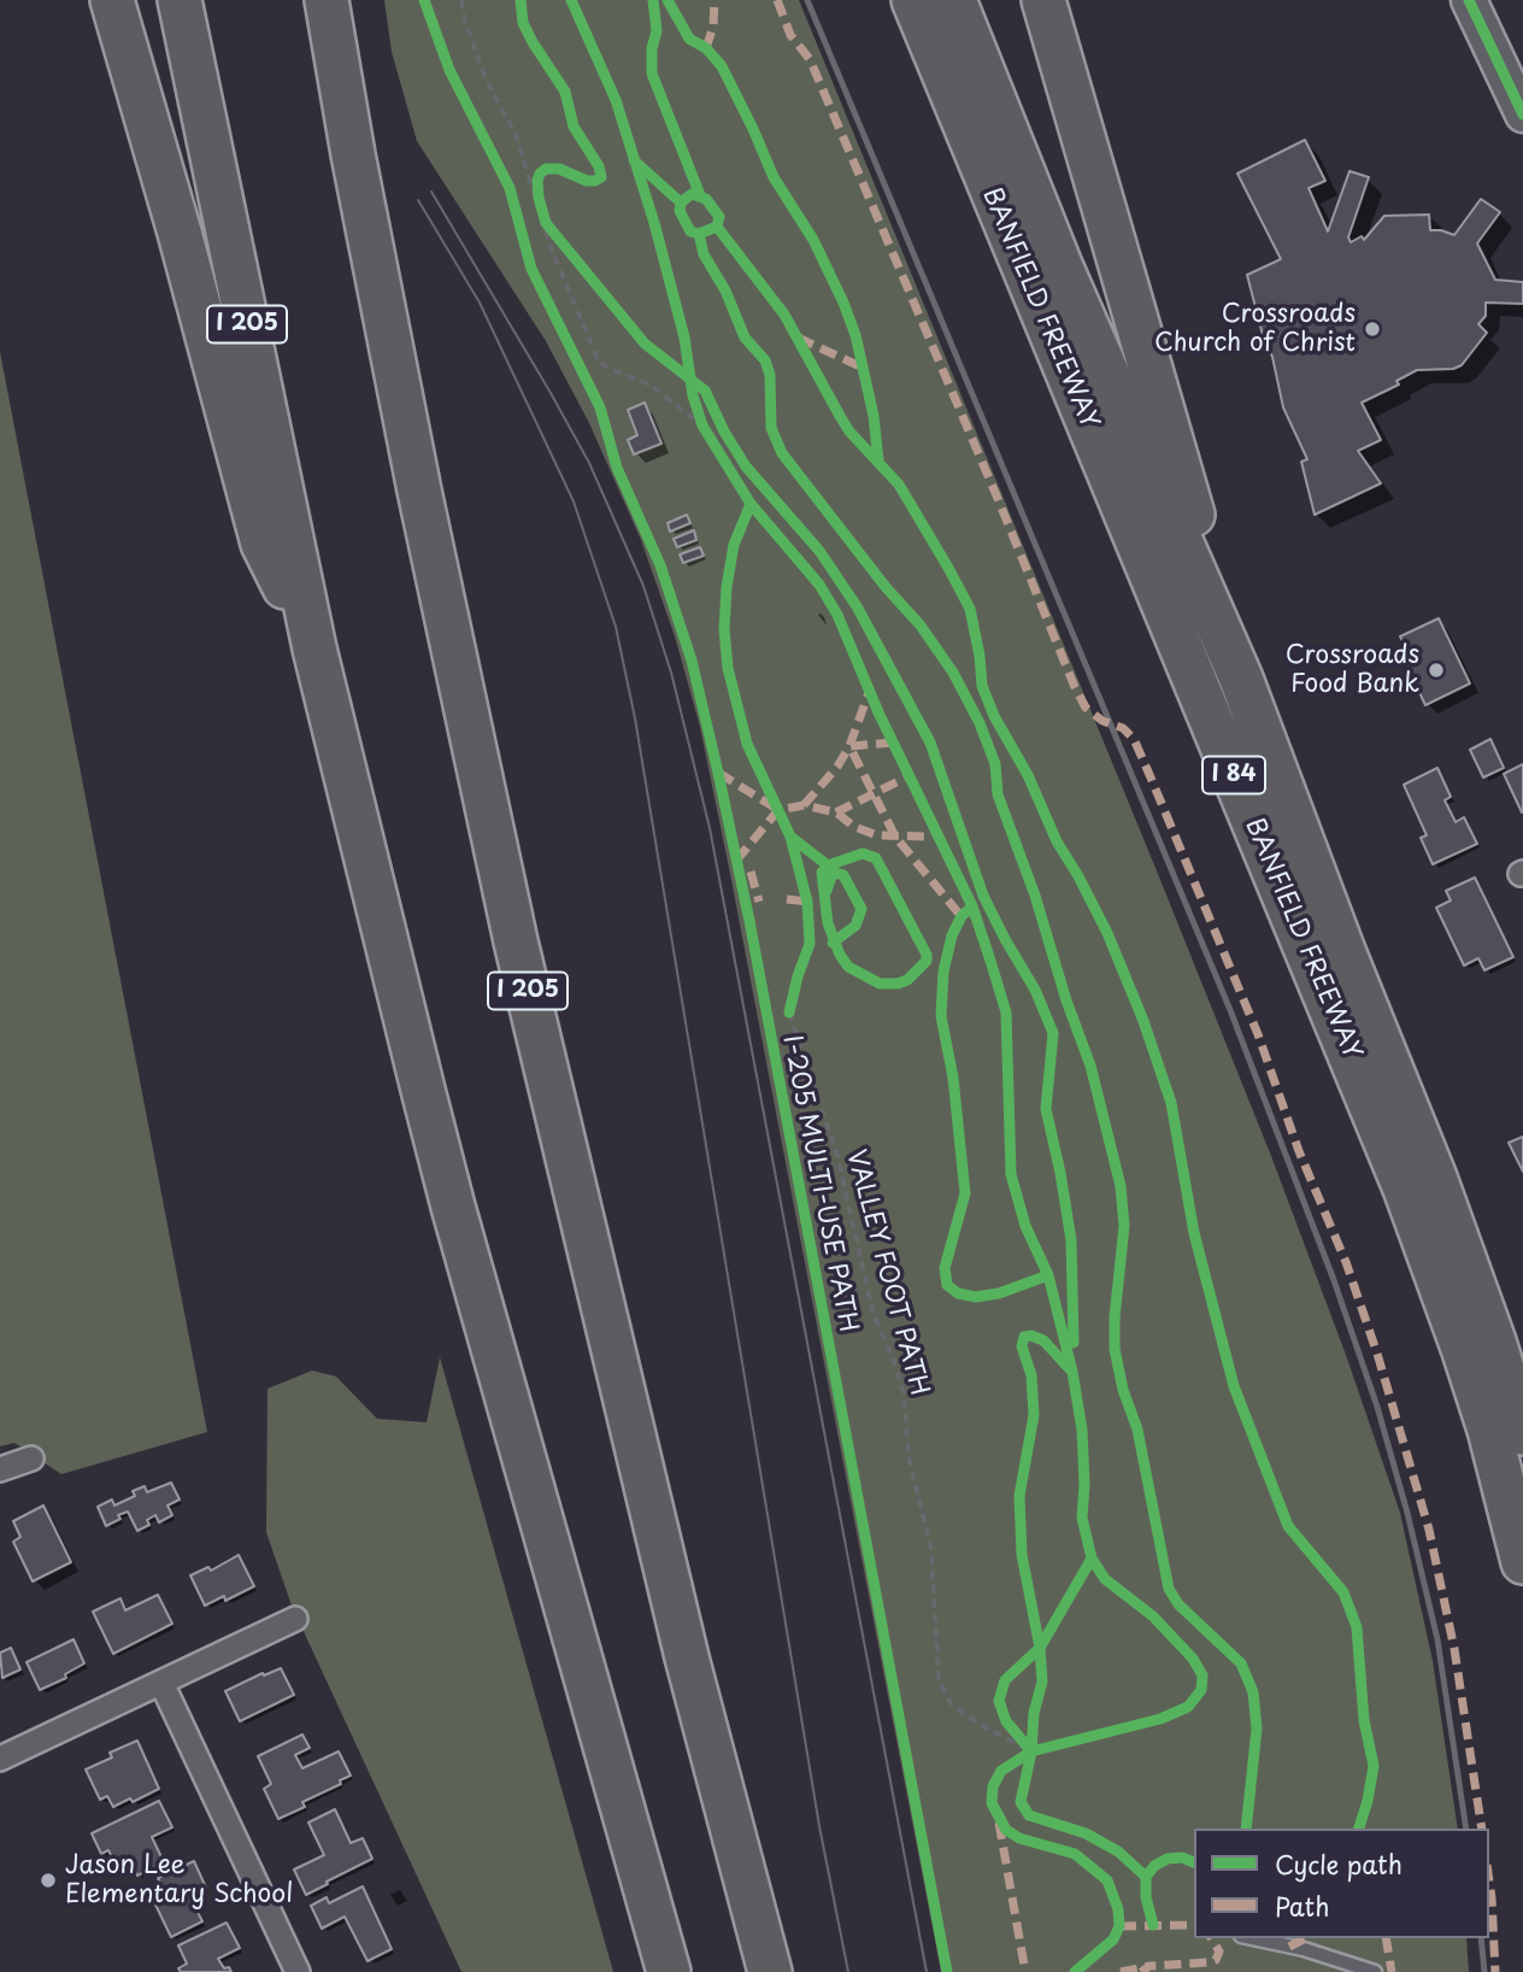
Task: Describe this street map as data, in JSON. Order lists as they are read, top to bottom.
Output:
{
  "streets": {
    "highway": ["BANFIELD FREEWAY", "I 205", "I 84"],
    "path": ["VALLEY FOOT PATH"],
    "cycle path": ["I-205 MULTI-USE PATH"]
  },
  "places": ["Crossroads Church of Christ", "Crossroads Food Bank", "Jason Lee Elementary School"],
  "legend": ["Cycle path", "Path"]
}
